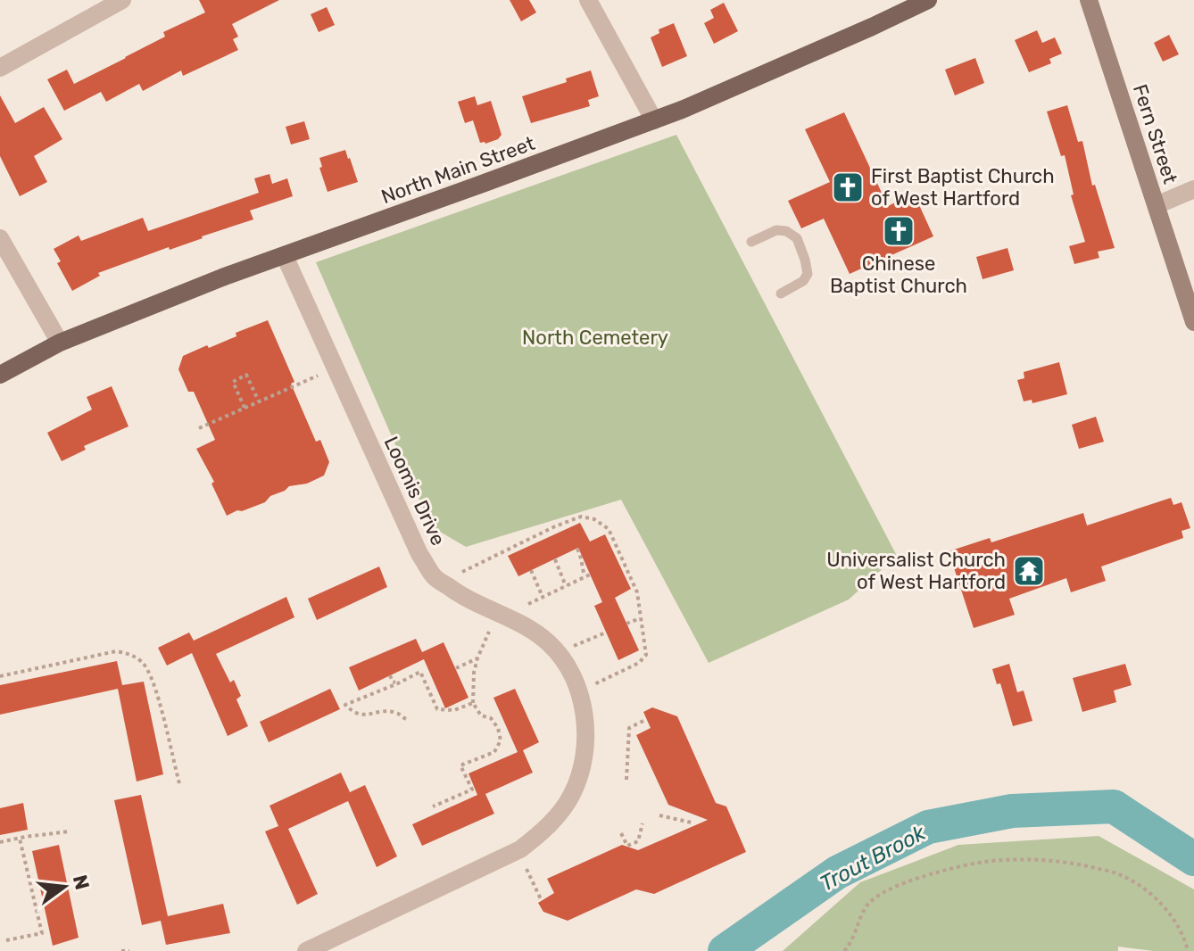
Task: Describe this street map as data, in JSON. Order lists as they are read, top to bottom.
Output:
{
  "streets": {
    "main road": ["North Main Street"],
    "street": ["Fern Street", "Loomis Drive"]
  },
  "crossings": [
    ["North Main Street", "Loomis Drive"]
  ],
  "water": ["Trout Brook"],
  "parks": ["North Cemetery"],
  "places": {
    "church": ["First Baptist Church of West Hartford", "Chinese Baptist Church"],
    "temple": ["Universalist Church of West Hartford"]
  },
  "north": "right"
}
